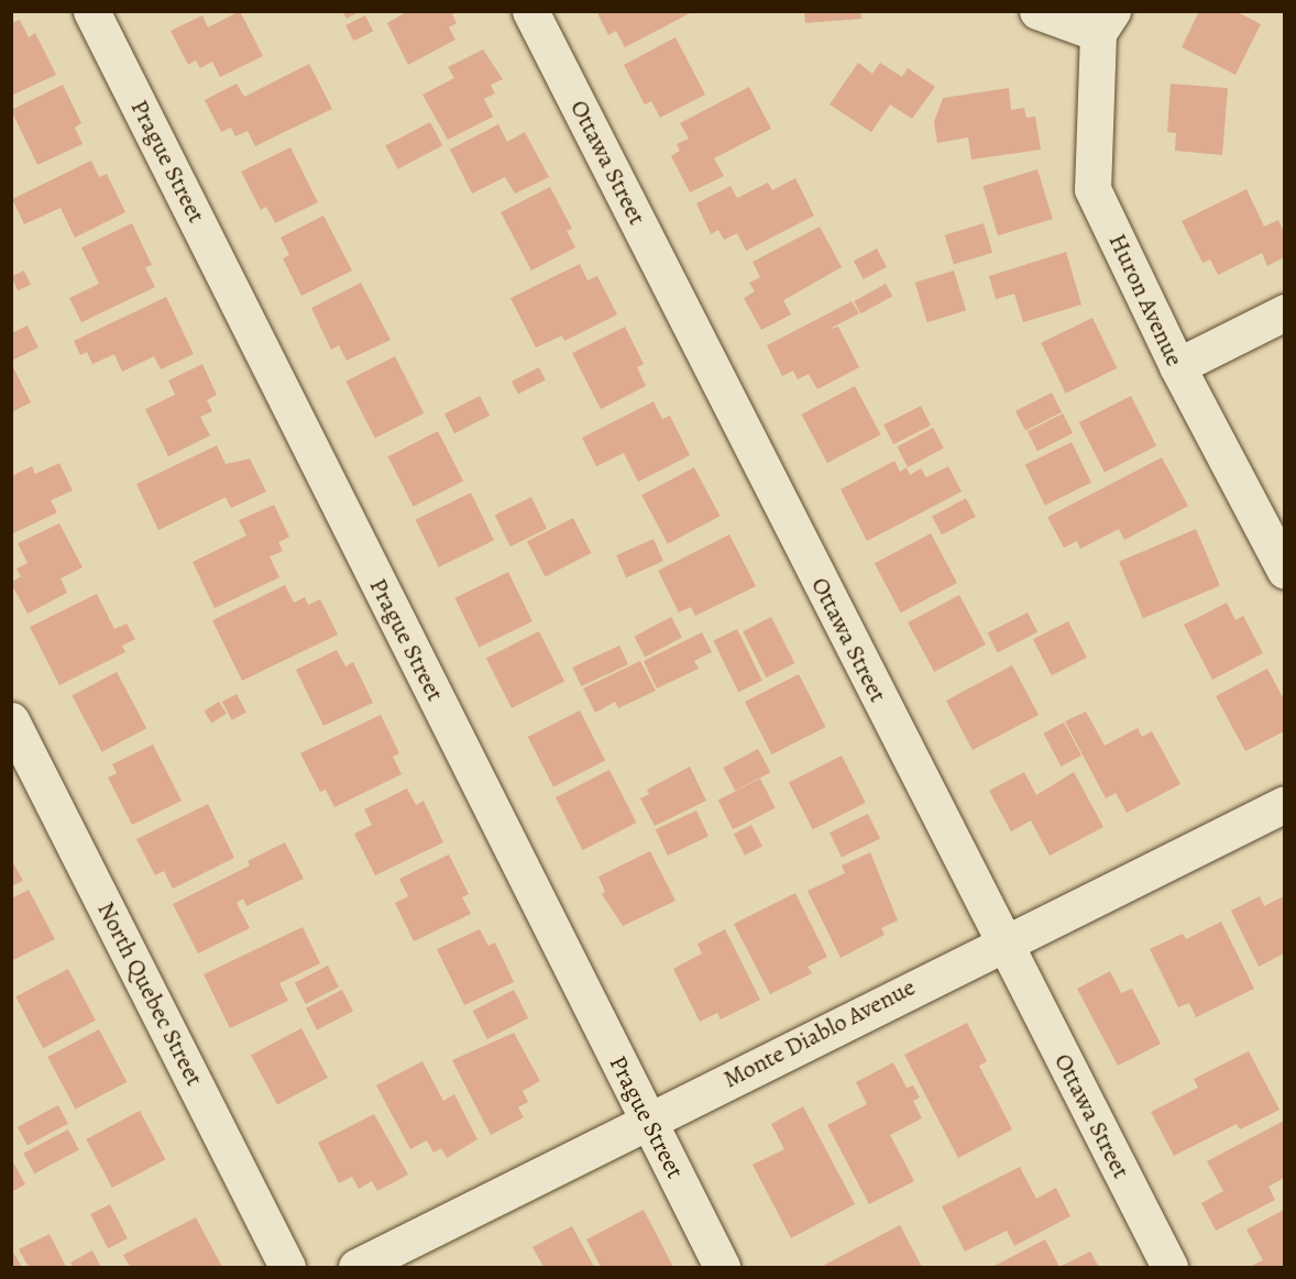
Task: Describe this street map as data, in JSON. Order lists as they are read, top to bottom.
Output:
{
  "streets": {
    "street": [
      "Prague Street",
      "Ottawa Street",
      "Huron Avenue",
      "North Quebec Street",
      "Monte Diablo Avenue"
    ]
  },
  "crossings": [
    ["Prague Street", "Monte Diablo Avenue"],
    ["Ottawa Street", "Monte Diablo Avenue"]
  ]
}
